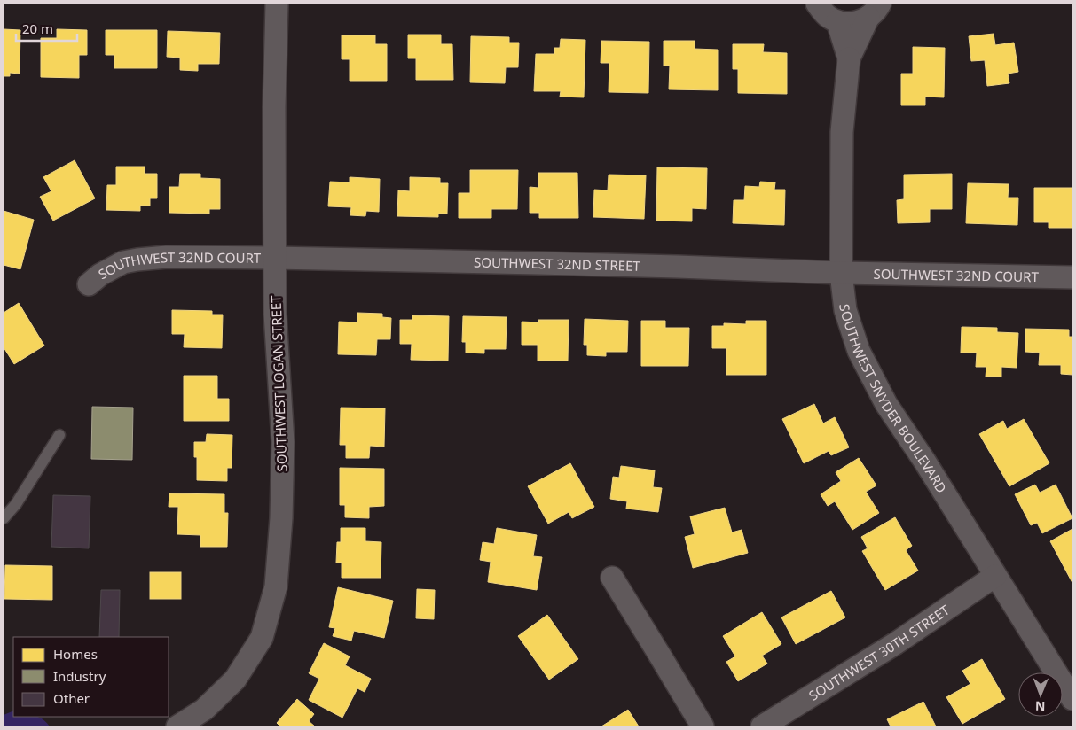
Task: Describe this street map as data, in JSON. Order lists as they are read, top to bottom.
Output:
{
  "streets": {
    "street": [
      "SOUTHWEST 32ND STREET",
      "SOUTHWEST 32ND COURT",
      "SOUTHWEST LOGAN STREET",
      "SOUTHWEST SNYDER BOULEVARD",
      "SOUTHWEST 30TH STREET"
    ]
  },
  "crossings": [
    ["SOUTHWEST 32ND STREET", "SOUTHWEST 32ND COURT"],
    ["SOUTHWEST 32ND STREET", "SOUTHWEST LOGAN STREET"],
    ["SOUTHWEST 32ND STREET", "SOUTHWEST SNYDER BOULEVARD"],
    ["SOUTHWEST 32ND COURT", "SOUTHWEST LOGAN STREET"],
    ["SOUTHWEST 32ND COURT", "SOUTHWEST SNYDER BOULEVARD"],
    ["SOUTHWEST SNYDER BOULEVARD", "SOUTHWEST 30TH STREET"]
  ],
  "legend": ["Homes", "Industry", "Other"],
  "scale_bar": "20 m",
  "north": "bottom"
}
